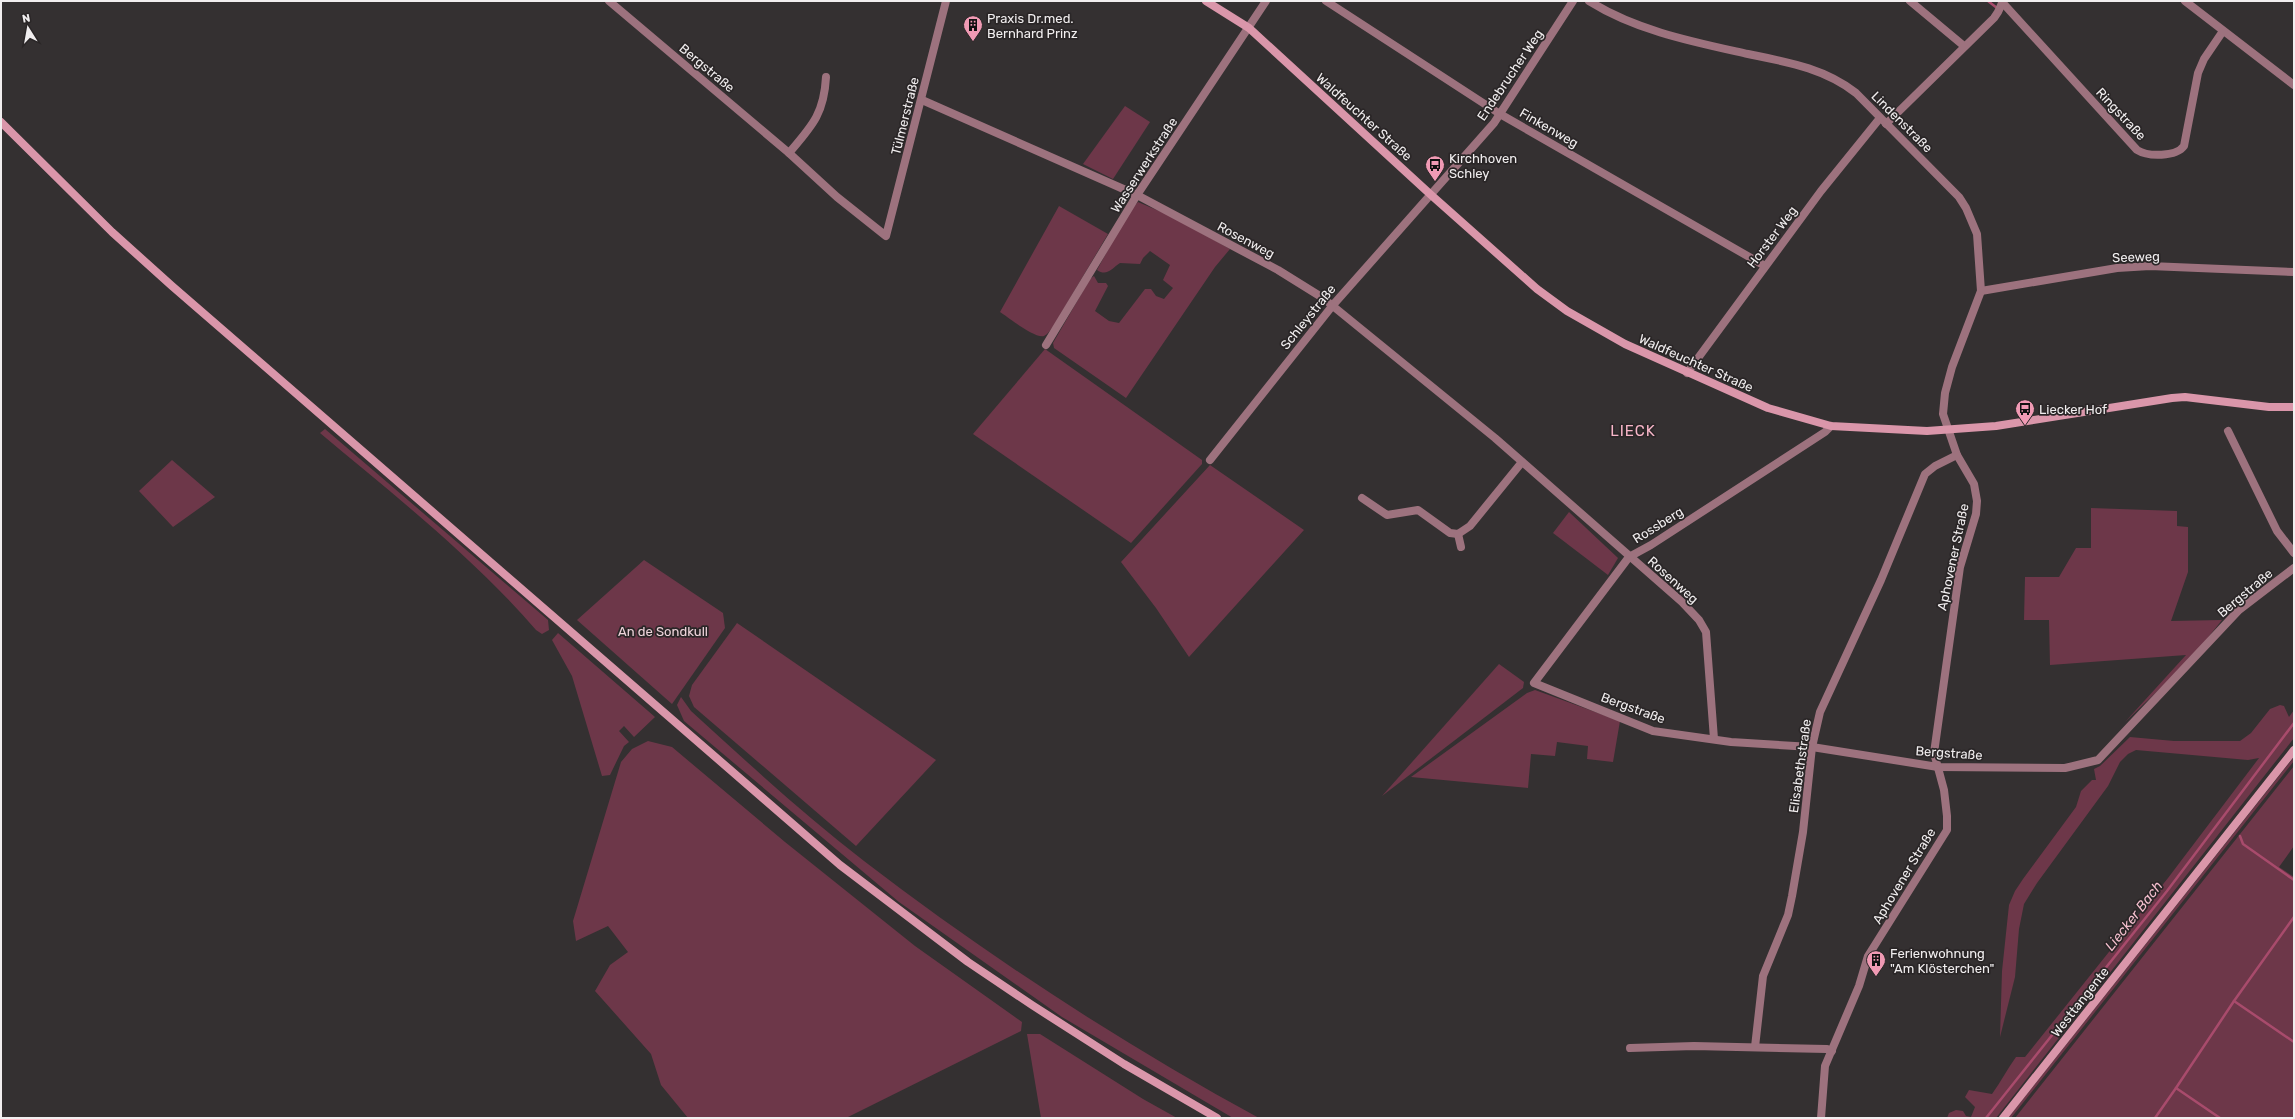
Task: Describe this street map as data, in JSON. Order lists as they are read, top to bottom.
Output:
{
  "streets": {
    "main road": ["Waldfeuchter Straße", "Westtangente"],
    "street": [
      "Bergstraße",
      "Endebrucher Weg",
      "Ringstraße",
      "Tülmerstraße",
      "Lindenstraße",
      "Finkenweg",
      "Wasserwerkstraße",
      "Horster Weg",
      "Rosenweg",
      "Seeweg",
      "Schleystraße",
      "Rossberg",
      "Aphovener Straße",
      "Elisabethstraße"
    ]
  },
  "crossings": [
    ["Bergstraße", "Tülmerstraße"],
    ["Bergstraße", "Rosenweg"],
    ["Bergstraße", "Rossberg"],
    ["Bergstraße", "Aphovener Straße"],
    ["Bergstraße", "Elisabethstraße"],
    ["Endebrucher Weg", "Waldfeuchter Straße"],
    ["Endebrucher Weg", "Finkenweg"],
    ["Endebrucher Weg", "Schleystraße"],
    ["Ringstraße", "Horster Weg"],
    ["Tülmerstraße", "Rosenweg"],
    ["Waldfeuchter Straße", "Lindenstraße"],
    ["Waldfeuchter Straße", "Wasserwerkstraße"],
    ["Waldfeuchter Straße", "Horster Weg"],
    ["Waldfeuchter Straße", "Schleystraße"],
    ["Waldfeuchter Straße", "Rossberg"],
    ["Waldfeuchter Straße", "Aphovener Straße"],
    ["Lindenstraße", "Horster Weg"],
    ["Lindenstraße", "Seeweg"],
    ["Lindenstraße", "Aphovener Straße"],
    ["Finkenweg", "Horster Weg"],
    ["Wasserwerkstraße", "Rosenweg"],
    ["Rosenweg", "Schleystraße"],
    ["Rosenweg", "Rossberg"],
    ["Aphovener Straße", "Elisabethstraße"]
  ],
  "districts": ["LIECK"],
  "water": ["Liecker Bach"],
  "parks": ["An de Sondkull"],
  "places": {
    "building": ["Praxis Dr.med. Bernhard Prinz", "Ferienwohnung \"Am Klösterchen\""],
    "bus stop": ["Kirchhoven Schley", "Liecker Hof"]
  },
  "north": "top"
}
